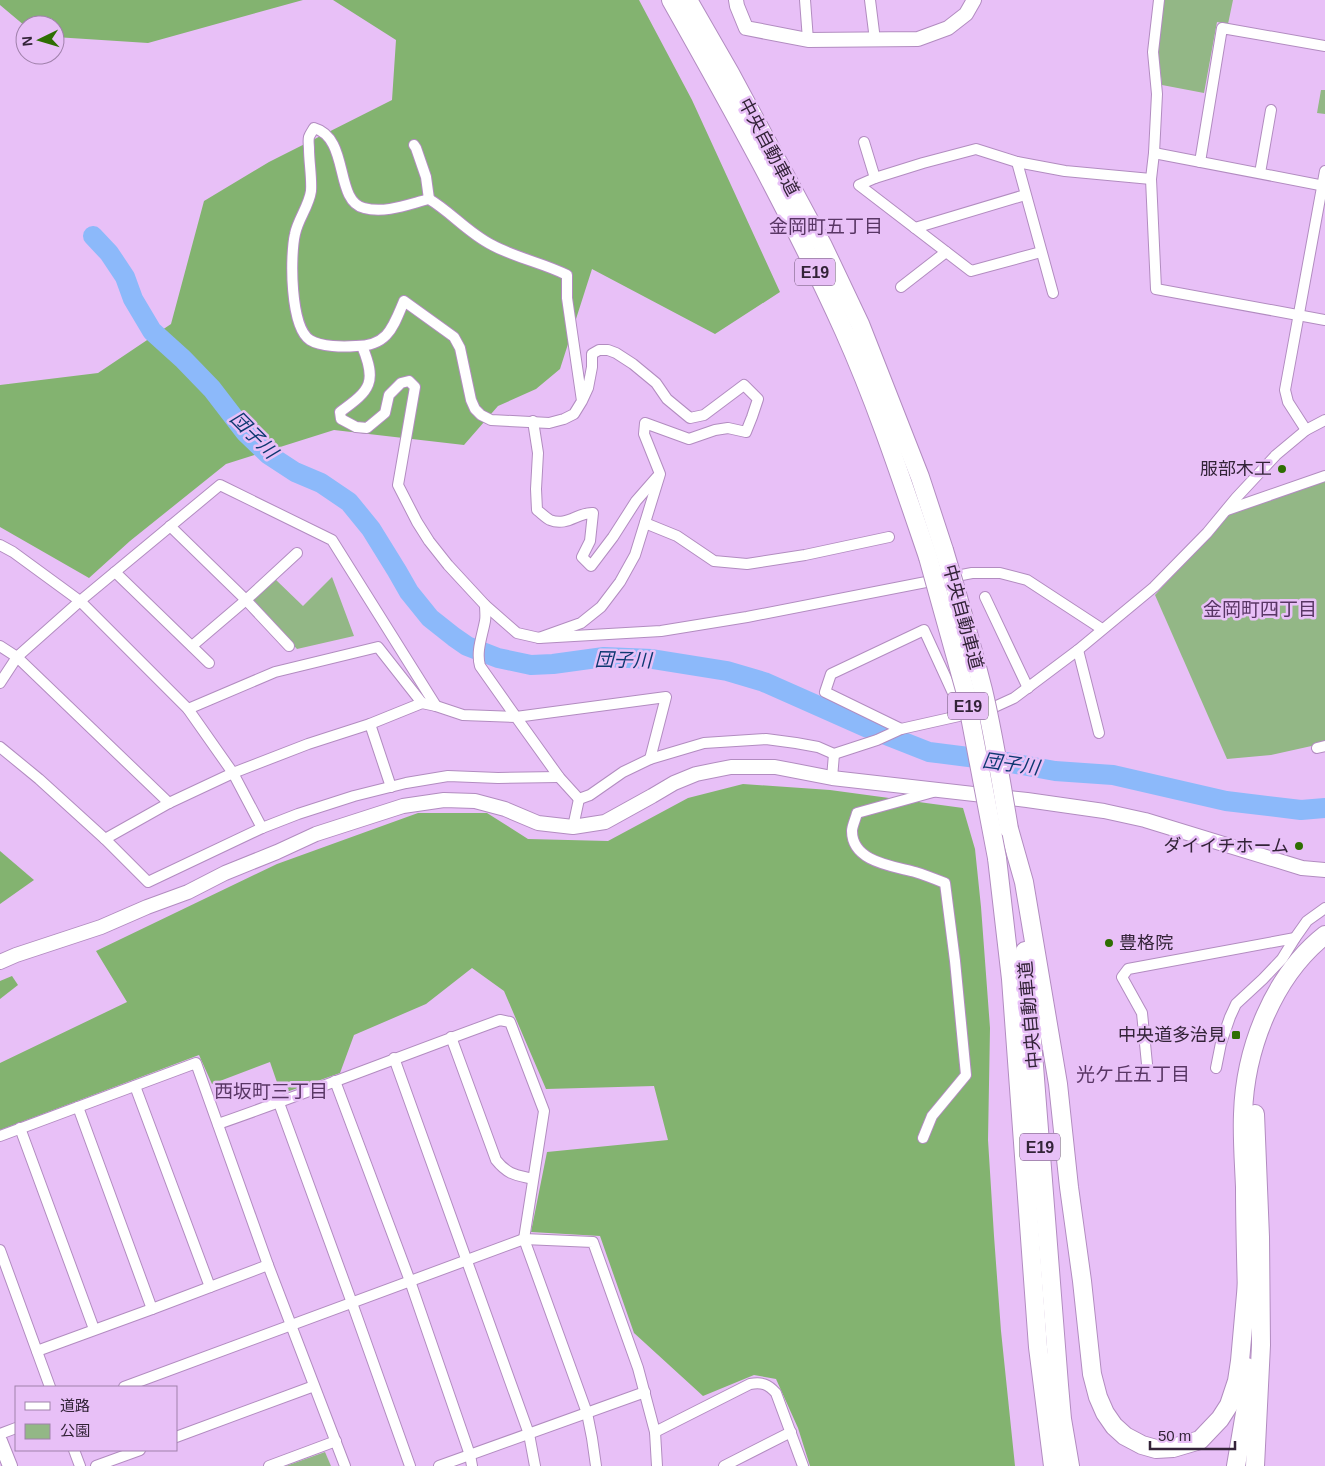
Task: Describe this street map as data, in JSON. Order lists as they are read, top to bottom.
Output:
{
  "streets": {
    "highway": ["中央自動車道", "E19"]
  },
  "districts": [
    "金岡町五丁目",
    "金岡町四丁目",
    "光ケ丘五丁目",
    "西坂町三丁目"
  ],
  "water": ["団子川"],
  "places": {
    "other": ["服部木工", "ダイイチホーム", "豊格院"],
    "transit": ["中央道多治見"]
  },
  "legend": ["道路", "公園"],
  "scale_bar": "50 m",
  "north": "left"
}
